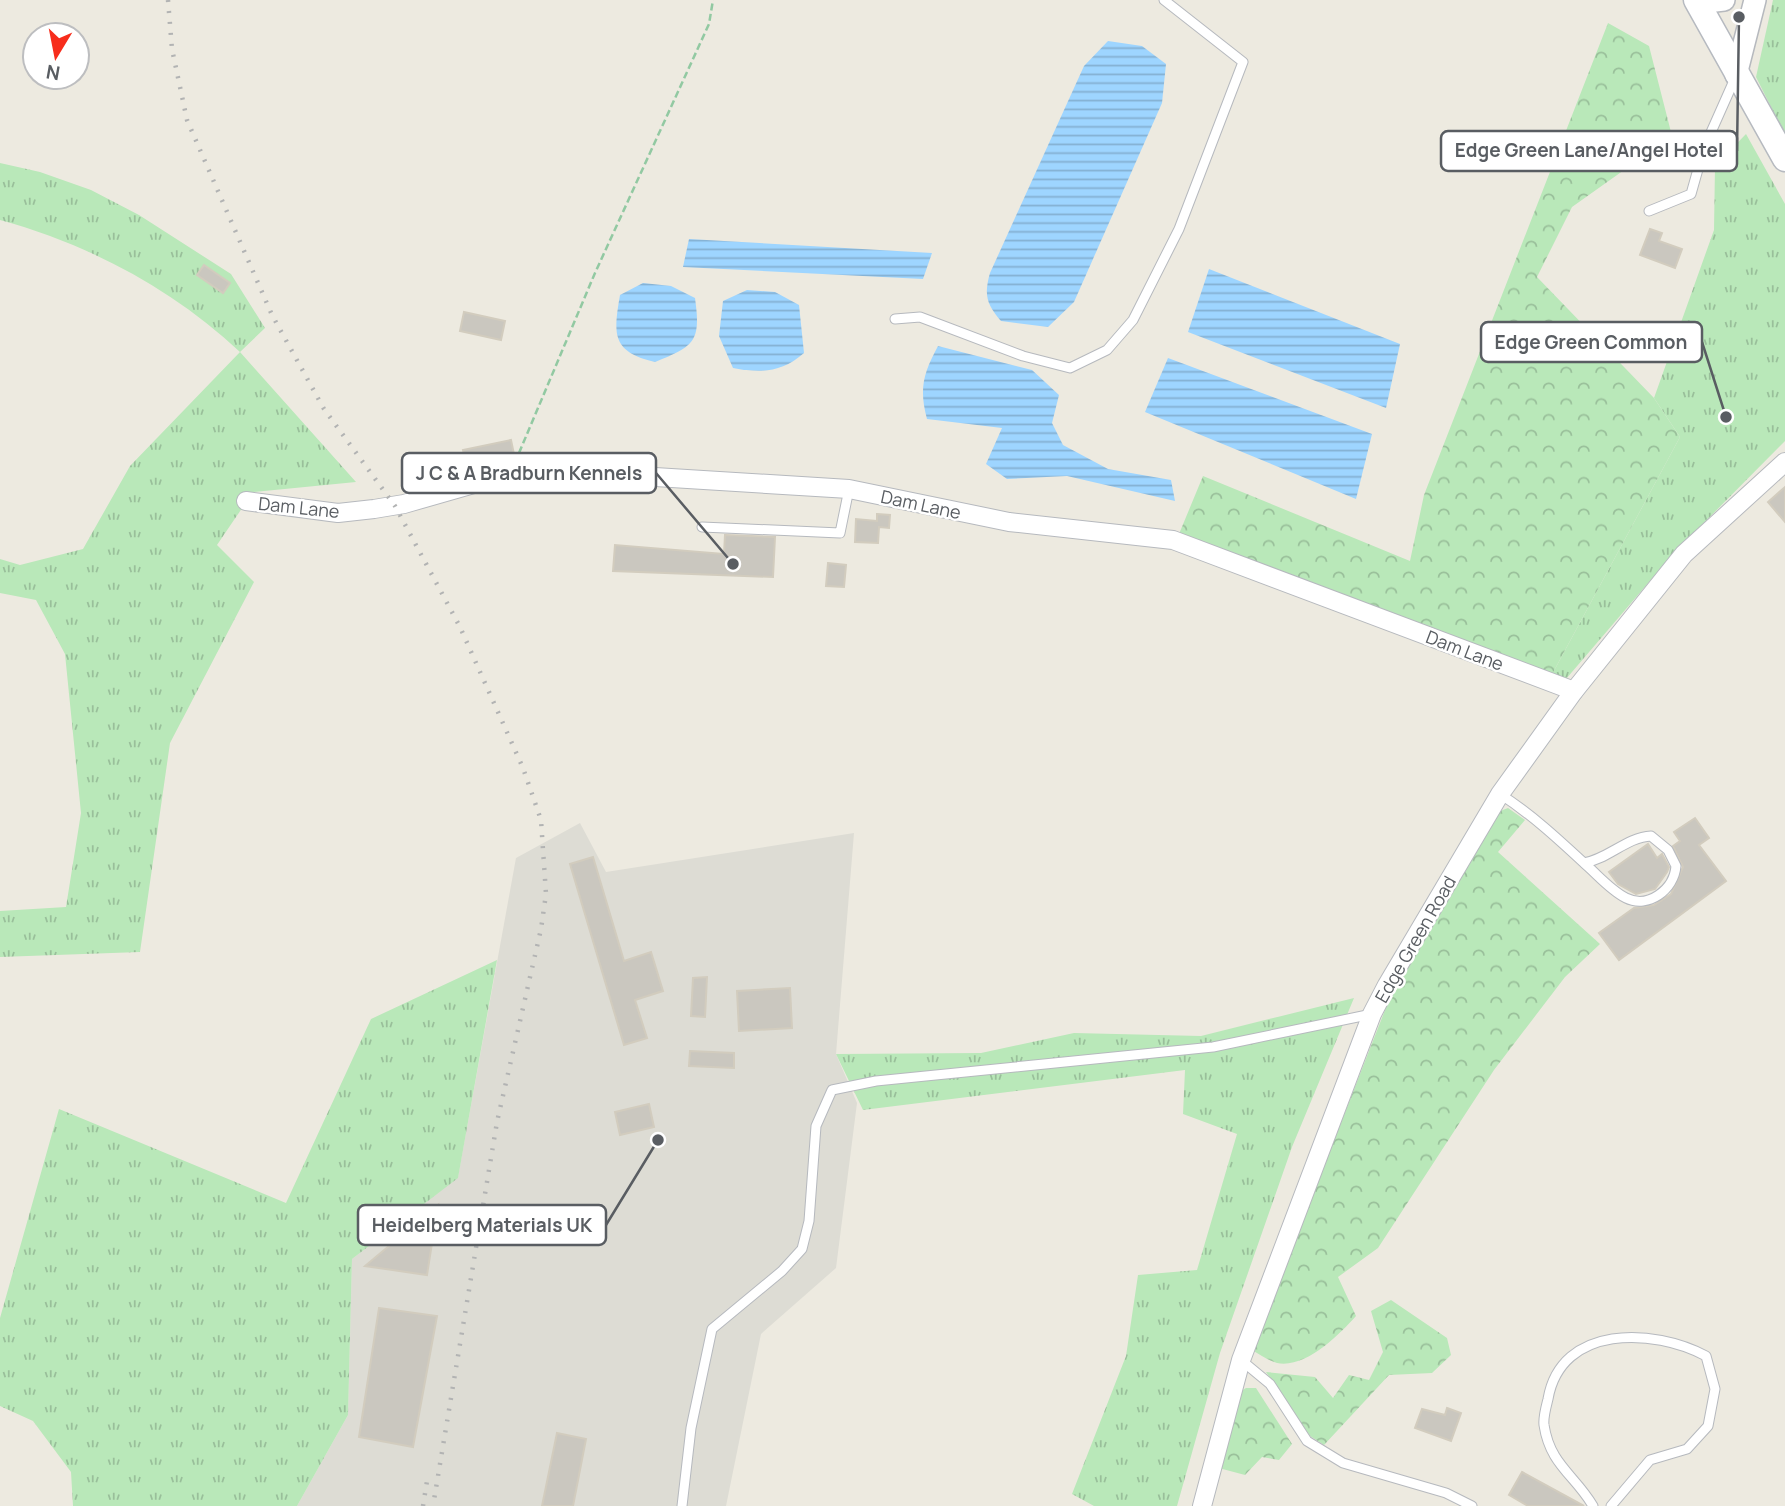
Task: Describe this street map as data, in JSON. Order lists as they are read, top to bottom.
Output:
{
  "streets": {
    "street": ["Dam Lane", "Edge Green Road"]
  },
  "crossings": [
    ["Dam Lane", "Edge Green Road"]
  ],
  "places": [
    "Edge Green Lane/Angel Hotel",
    "Edge Green Common",
    "J C & A Bradburn Kennels",
    "Heidelberg Materials UK"
  ],
  "north": "bottom"
}
